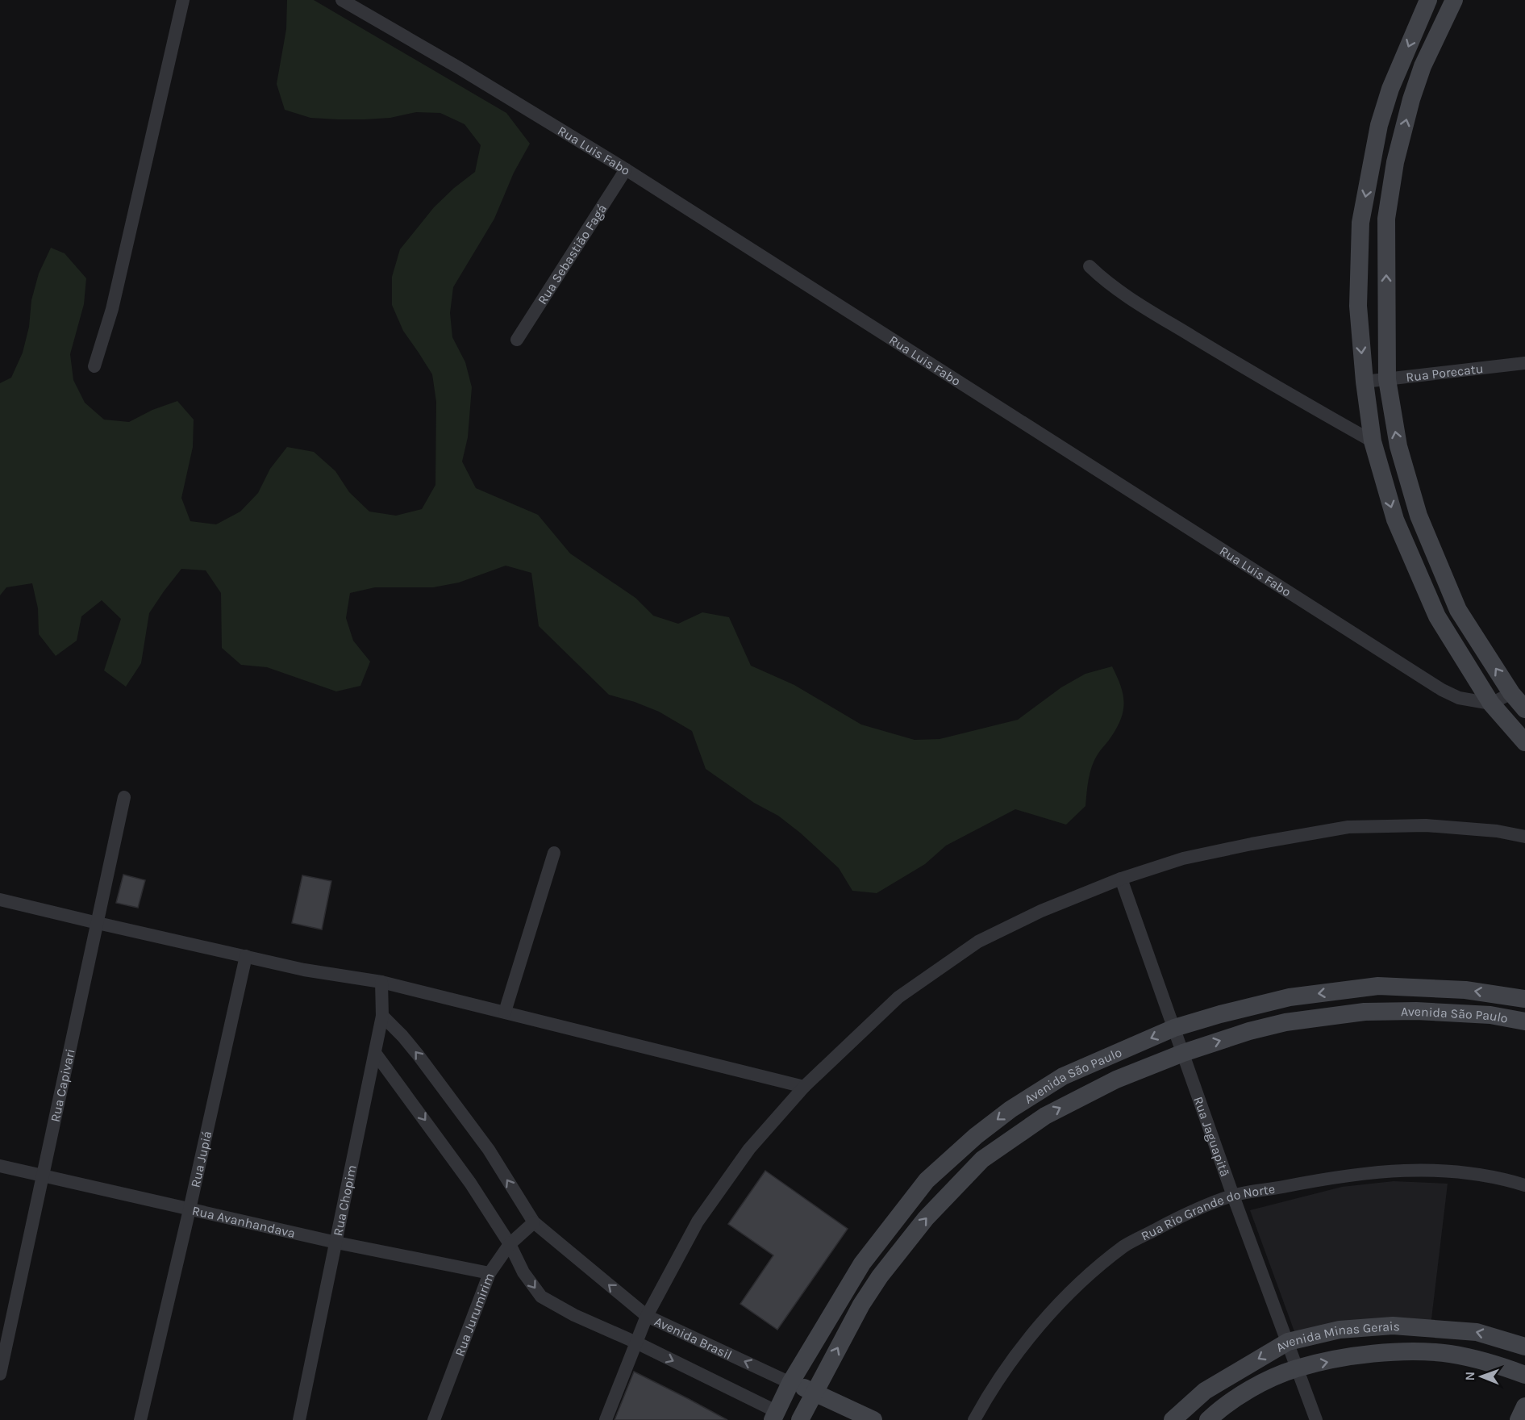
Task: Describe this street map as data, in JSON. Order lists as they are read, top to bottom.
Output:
{
  "streets": {
    "street": [
      "Rua Luis Fabo",
      "Rua Sebastião Fagá",
      "Rua Porecatu",
      "Avenida São Paulo",
      "Rua Capivari",
      "Rua Jaguapitã",
      "Rua Jupiá",
      "Rua Chopim",
      "Rua Rio Grande do Norte",
      "Rua Avanhandava",
      "Rua Jurumirim",
      "Avenida Brasil",
      "Avenida Minas Gerais"
    ]
  },
  "crossings": [
    ["Rua Luis Fabo", "Rua Sebastião Fagá"],
    ["Avenida São Paulo", "Rua Jaguapitã"],
    ["Avenida São Paulo", "Avenida Brasil"],
    ["Rua Capivari", "Rua Avanhandava"],
    ["Rua Jaguapitã", "Rua Rio Grande do Norte"],
    ["Rua Jaguapitã", "Avenida Minas Gerais"],
    ["Rua Jupiá", "Rua Avanhandava"],
    ["Rua Chopim", "Rua Avanhandava"],
    ["Rua Chopim", "Avenida Brasil"],
    ["Rua Avanhandava", "Rua Jurumirim"],
    ["Rua Jurumirim", "Avenida Brasil"]
  ],
  "north": "left"
}
